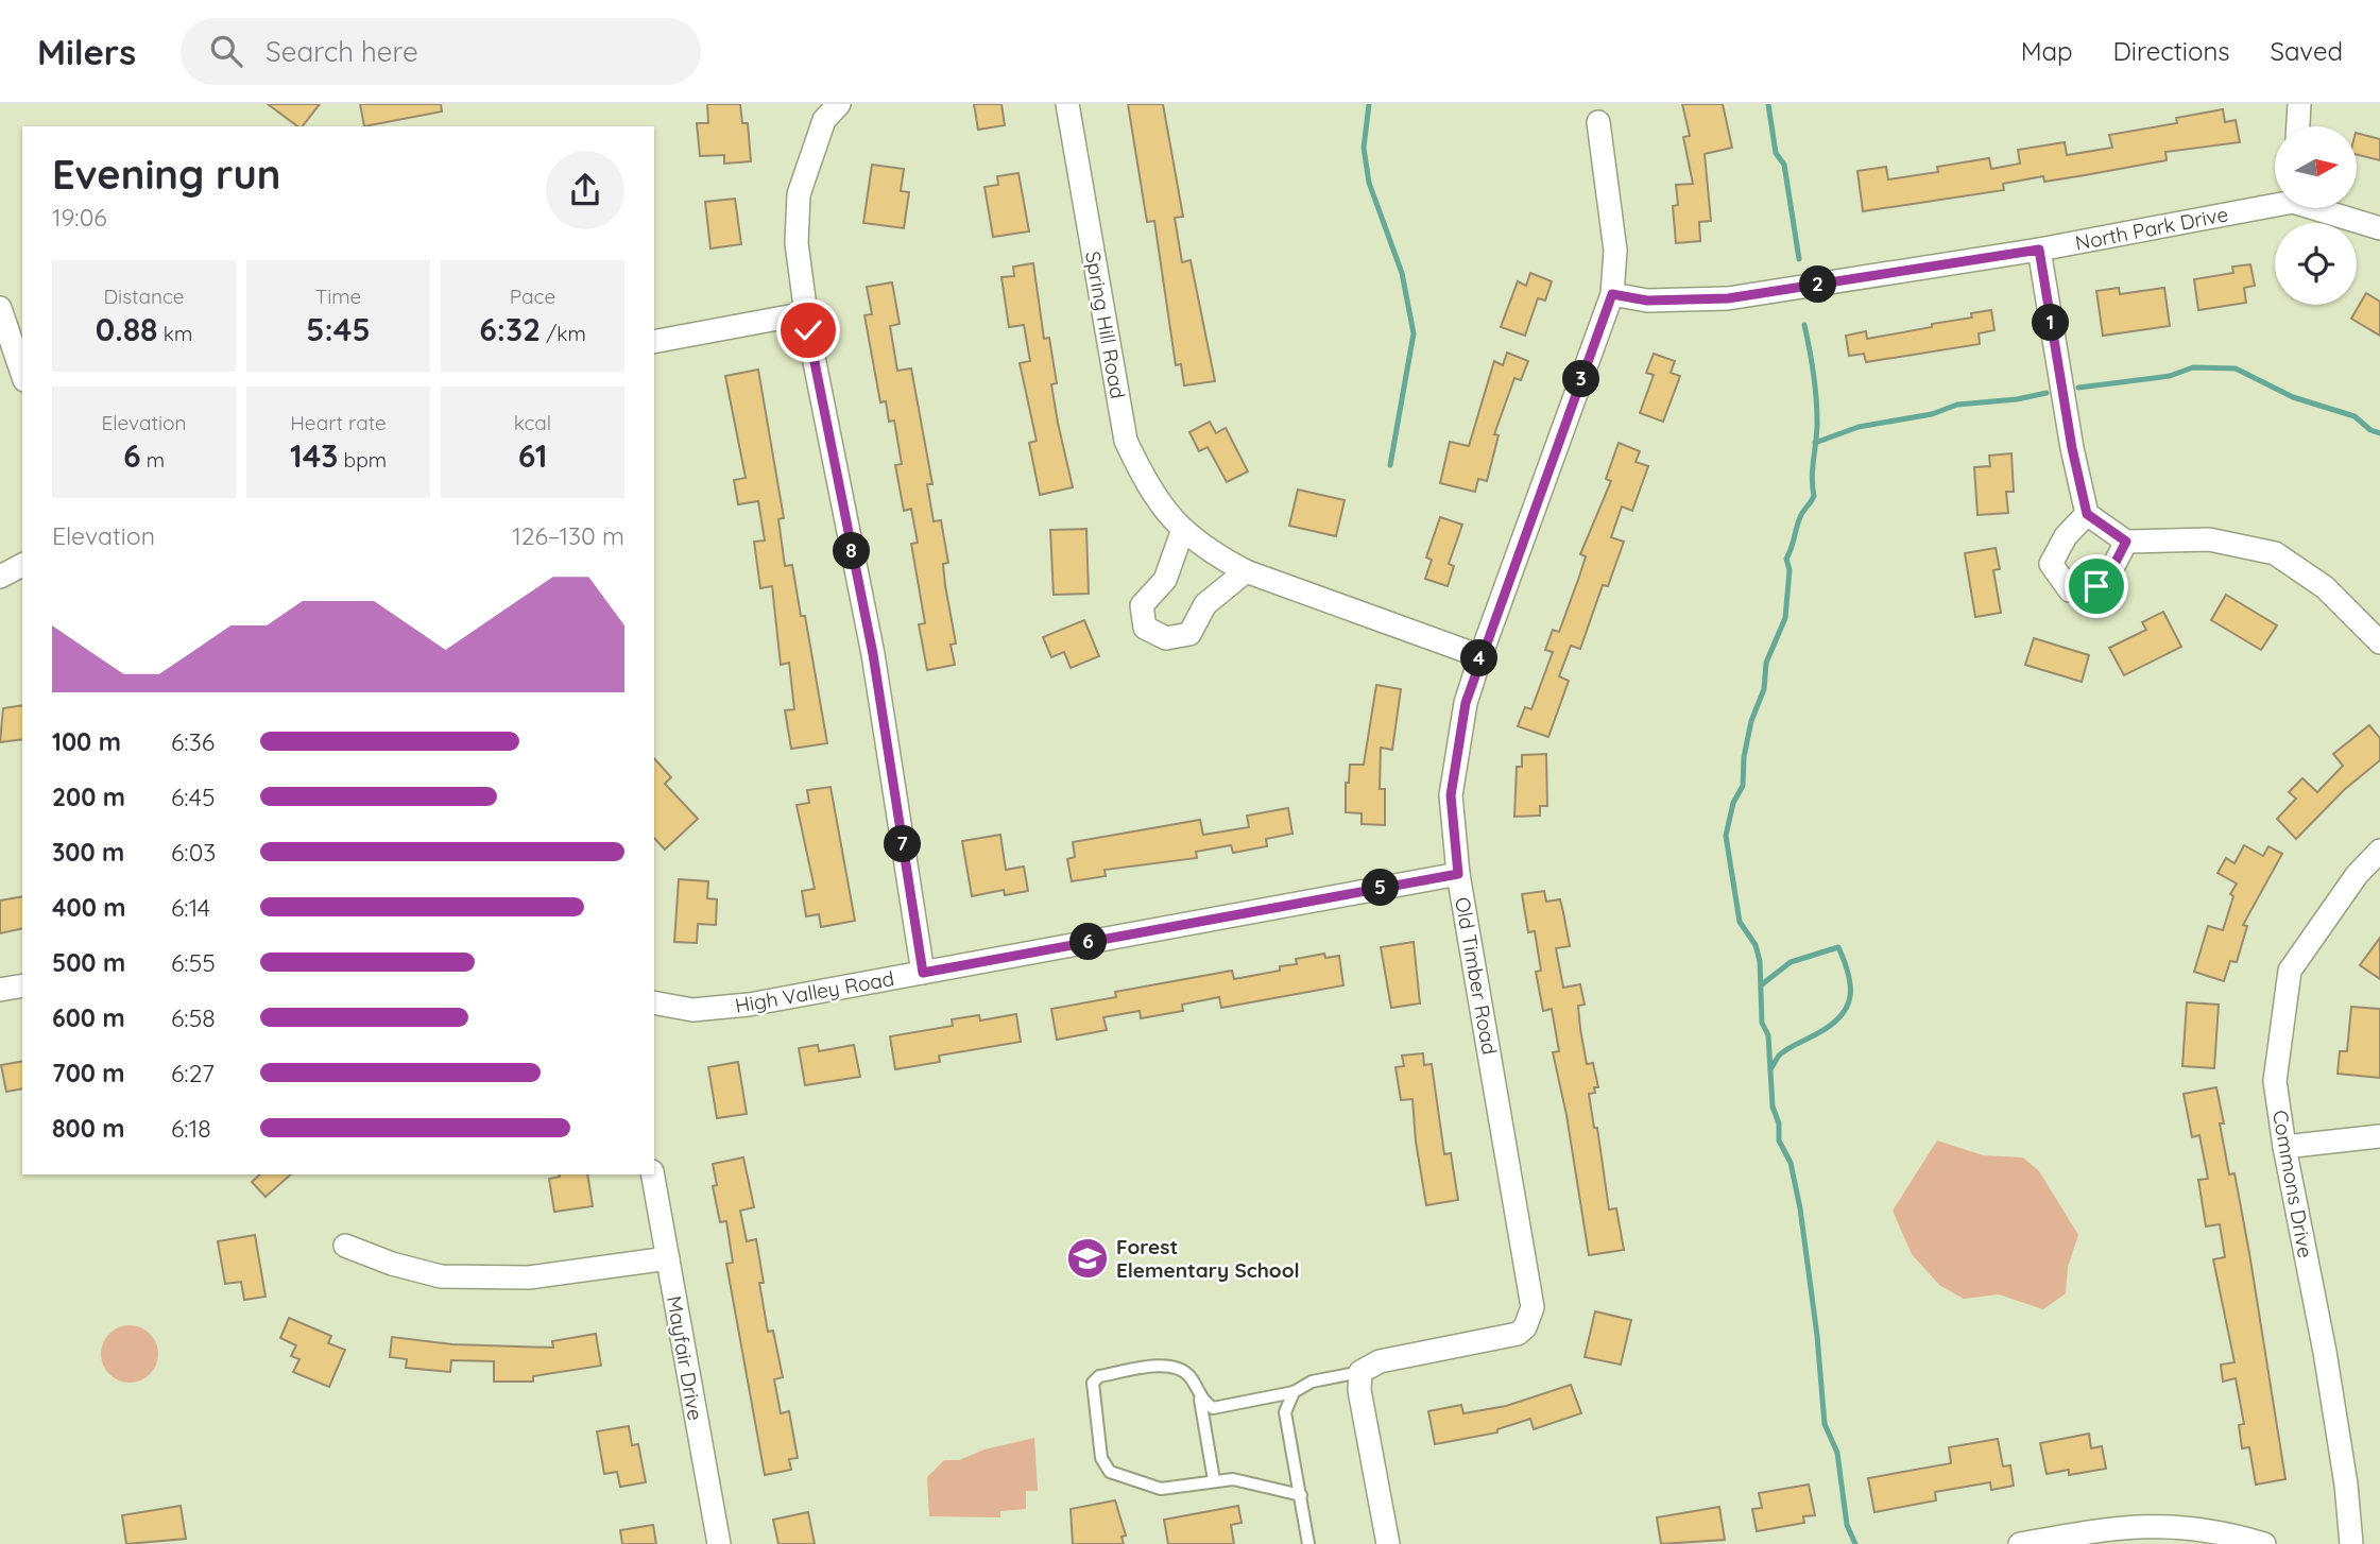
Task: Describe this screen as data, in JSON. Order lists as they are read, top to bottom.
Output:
{
  "streets": {
    "street": [
      "North Park Drive",
      "Spring Hill Road",
      "Old Timber Road",
      "High Valley Road",
      "Commons Drive",
      "Mayfair Drive"
    ]
  },
  "crossings": [
    ["North Park Drive", "Old Timber Road"],
    ["Spring Hill Road", "Old Timber Road"],
    ["Old Timber Road", "High Valley Road"]
  ],
  "places": {
    "school or university": ["Forest Elementary School"]
  },
  "north": "right",
  "page": {
    "header": "Milers",
    "search": "Search here",
    "nav": ["Map", "Directions", "Saved"],
    "heading": ["Evening run", "19:06"],
    "stats": [
      ["Distance", "0.88 km"],
      ["Time", "5:45"],
      ["Pace", "6:32 /km"],
      ["Elevation", "6 m"],
      ["Heart rate", "143 bpm"],
      ["kcal", "61"]
    ],
    "pins": [
      "2",
      "1",
      "3",
      "8",
      "4",
      "7",
      "5",
      "6"
    ],
    "chart": ["Elevation", "126–130 m"],
    "list": [
      {
        "name": "100 m",
        "note": "6:36"
      },
      {
        "name": "200 m",
        "note": "6:45"
      },
      {
        "name": "300 m",
        "note": "6:03"
      },
      {
        "name": "400 m",
        "note": "6:14"
      },
      {
        "name": "500 m",
        "note": "6:55"
      },
      {
        "name": "600 m",
        "note": "6:58"
      },
      {
        "name": "700 m",
        "note": "6:27"
      },
      {
        "name": "800 m",
        "note": "6:18"
      }
    ]
  }
}
